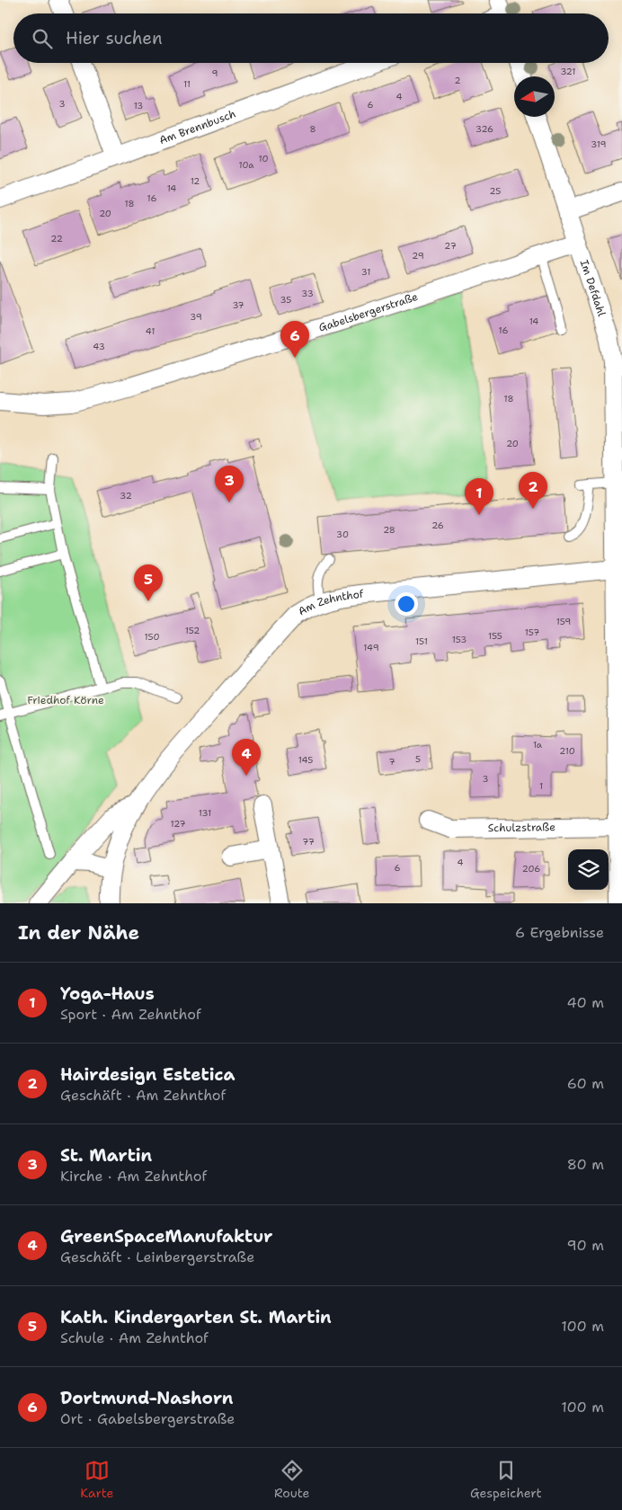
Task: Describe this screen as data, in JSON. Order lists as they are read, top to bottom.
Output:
{
  "streets": {
    "street": [
      "Am Brennbusch",
      "Im Defdahl",
      "Gabelsbergerstraße",
      "Am Zehnthof",
      "Schulzstraße"
    ]
  },
  "crossings": [
    ["Im Defdahl", "Gabelsbergerstraße"],
    ["Im Defdahl", "Am Zehnthof"],
    ["Im Defdahl", "Schulzstraße"]
  ],
  "parks": ["Friedhof Körne"],
  "house_numbers": [
    "321",
    "9",
    "2",
    "11",
    "4",
    "3",
    "6",
    "13",
    "8",
    "326",
    "319",
    "10",
    "10a",
    "12",
    "14",
    "25",
    "16",
    "18",
    "20",
    "22",
    "27",
    "29",
    "31",
    "33",
    "35",
    "37",
    "39",
    "14",
    "16",
    "41",
    "43",
    "18",
    "20",
    "32",
    "26",
    "28",
    "30",
    "159",
    "152",
    "157",
    "155",
    "150",
    "153",
    "151",
    "149",
    "1a",
    "210",
    "5",
    "145",
    "7",
    "3",
    "1",
    "131",
    "127",
    "77",
    "4",
    "6",
    "206"
  ],
  "north": "left",
  "page": {
    "search": "Hier suchen",
    "pins": [
      "6",
      "3",
      "2",
      "1",
      "5",
      "4"
    ],
    "heading": ["In der Nähe", "6 Ergebnisse"],
    "list": [
      {
        "mark": "1",
        "name": "Yoga-Haus",
        "note": "Sport · Am Zehnthof",
        "value": "40 m"
      },
      {
        "mark": "2",
        "name": "Hairdesign Estetica",
        "note": "Geschäft · Am Zehnthof",
        "value": "60 m"
      },
      {
        "mark": "3",
        "name": "St. Martin",
        "note": "Kirche · Am Zehnthof",
        "value": "80 m"
      },
      {
        "mark": "4",
        "name": "GreenSpaceManufaktur",
        "note": "Geschäft · Leinbergerstraße",
        "value": "90 m"
      },
      {
        "mark": "5",
        "name": "Kath. Kindergarten St. Martin",
        "note": "Schule · Am Zehnthof",
        "value": "100 m"
      },
      {
        "mark": "6",
        "name": "Dortmund-Nashorn",
        "note": "Ort · Gabelsbergerstraße",
        "value": "100 m"
      }
    ],
    "nav": ["Karte", "Route", "Gespeichert"]
  }
}
